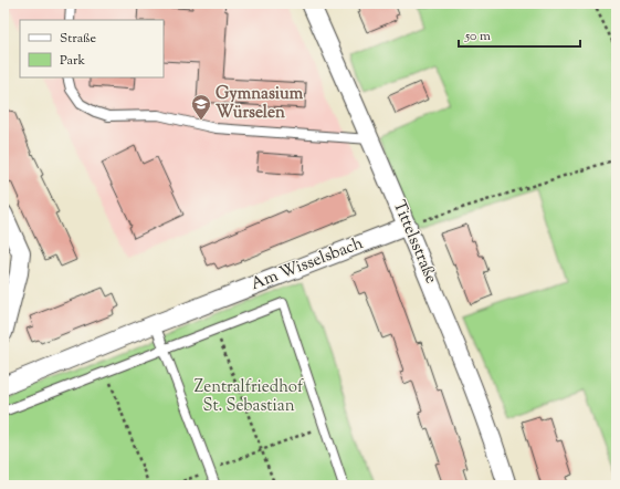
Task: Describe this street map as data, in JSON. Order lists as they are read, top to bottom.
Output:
{
  "streets": {
    "street": ["Tittelsstraße", "Am Wisselsbach"]
  },
  "crossings": [
    ["Tittelsstraße", "Am Wisselsbach"]
  ],
  "parks": ["Zentralfriedhof St. Sebastian"],
  "places": {
    "school or university": ["Gymnasium Würselen"]
  },
  "legend": ["Straße", "Park"],
  "scale_bar": "50 m"
}
